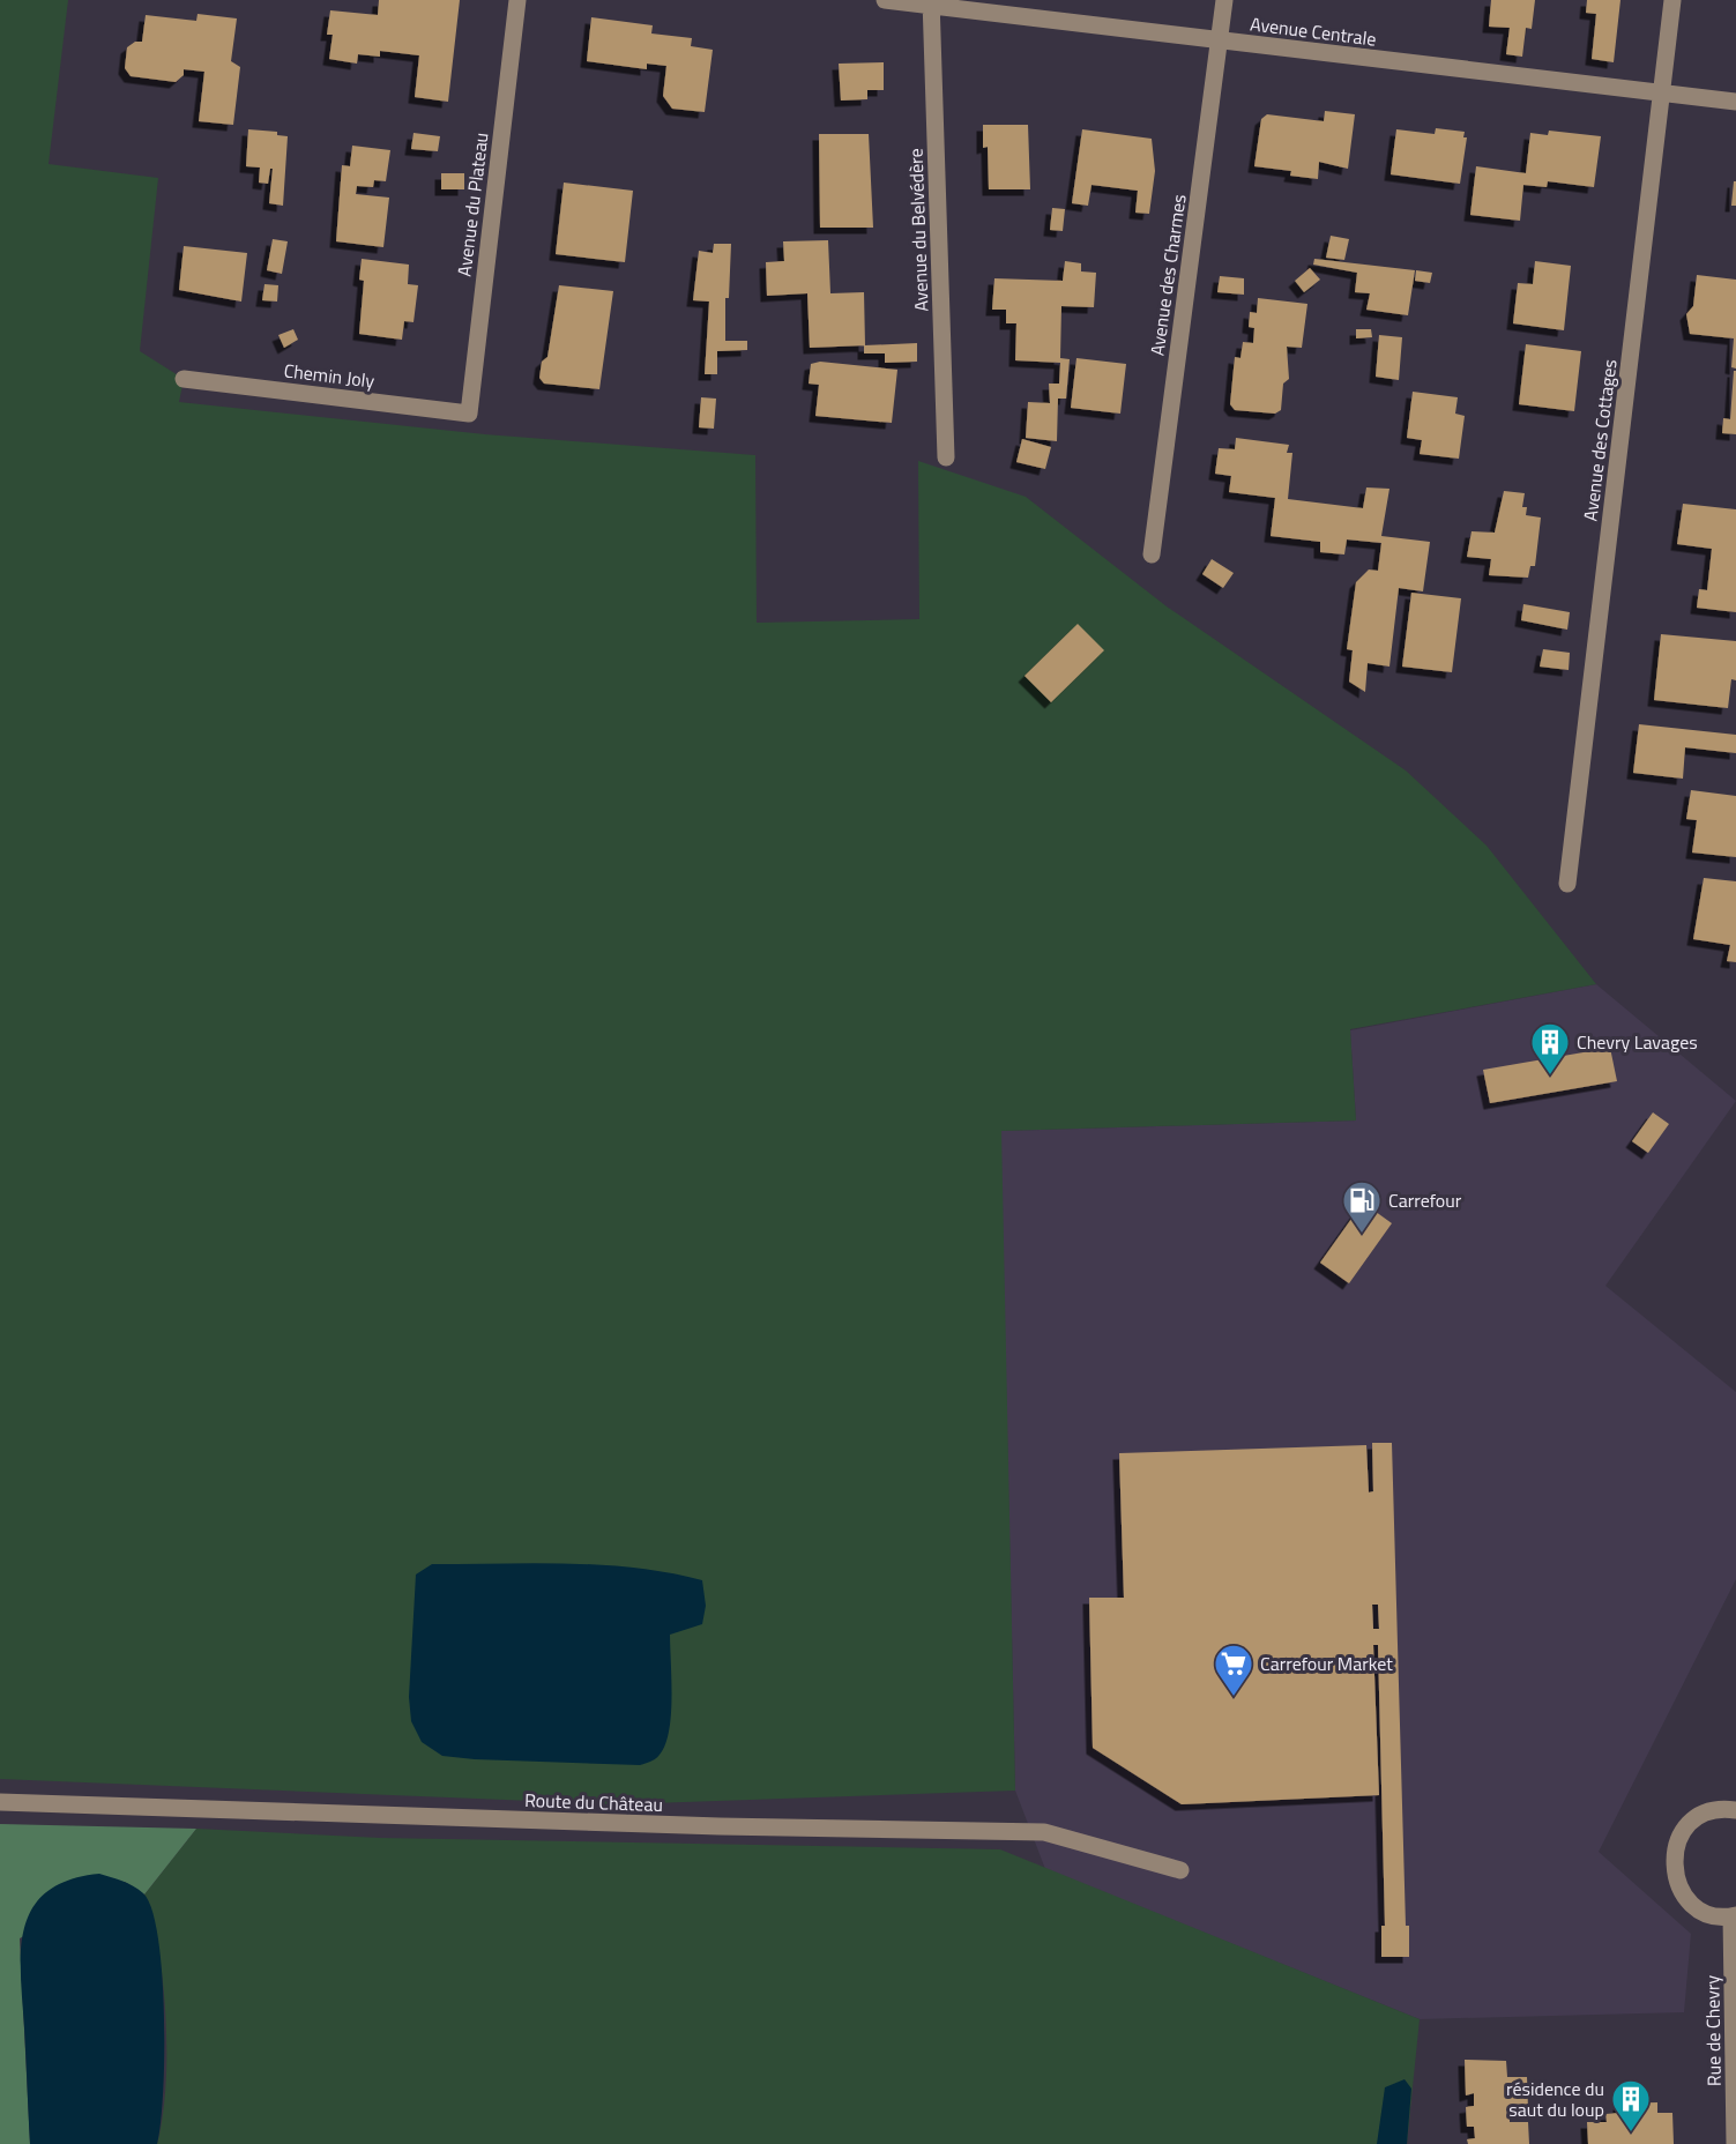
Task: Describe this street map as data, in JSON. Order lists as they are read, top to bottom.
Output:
{
  "streets": {
    "street": [
      "Avenue Centrale",
      "Avenue du Plateau",
      "Avenue du Belvédère",
      "Avenue des Charmes",
      "Chemin Joly",
      "Avenue des Cottages",
      "Route du Château",
      "Rue de Chevry"
    ]
  },
  "crossings": [
    ["Avenue Centrale", "Avenue du Belvédère"],
    ["Avenue Centrale", "Avenue des Charmes"],
    ["Avenue Centrale", "Avenue des Cottages"],
    ["Avenue du Plateau", "Chemin Joly"]
  ],
  "places": {
    "building": ["Chevry Lavages", "résidence du saut du loup"],
    "fuel station": ["Carrefour"],
    "supermarket": ["Carrefour Market"]
  }
}
